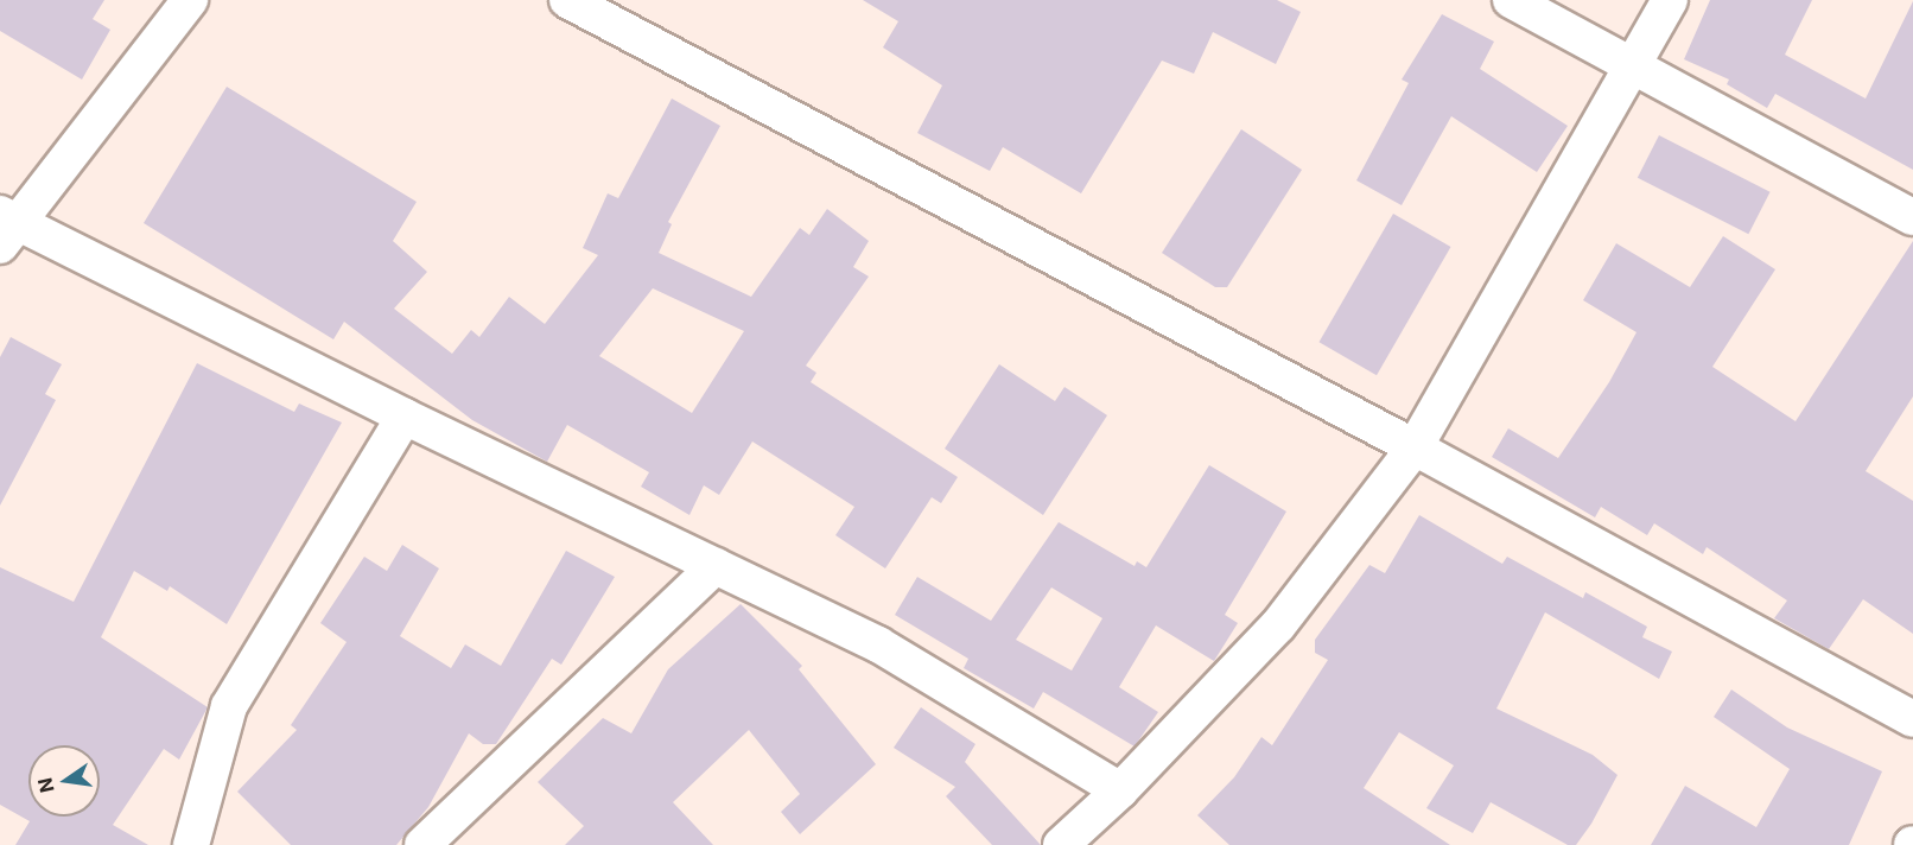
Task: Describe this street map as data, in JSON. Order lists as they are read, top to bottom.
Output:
{
  "north": "left"
}
